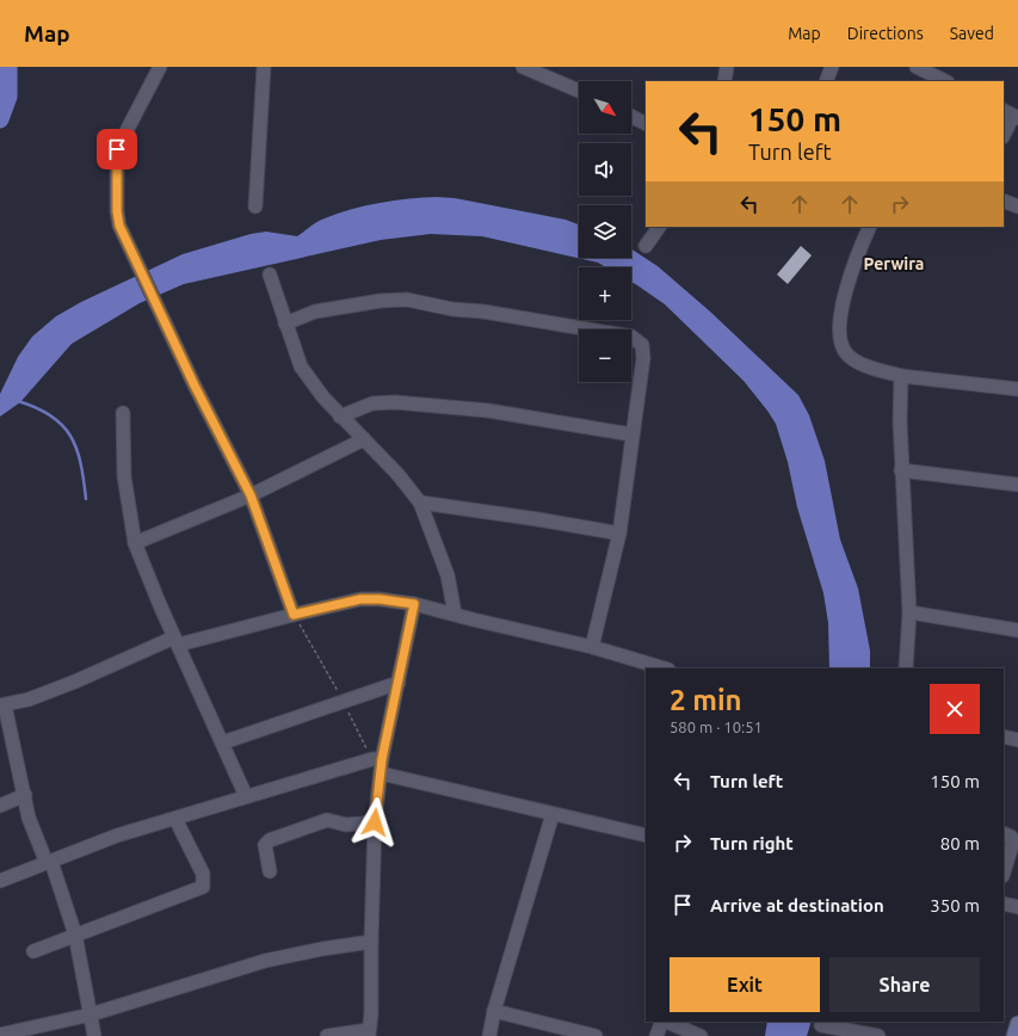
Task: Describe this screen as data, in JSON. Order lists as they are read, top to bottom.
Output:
{
  "districts": ["Perwira"],
  "north": "bottom right",
  "page": {
    "header": "Map",
    "nav": ["Map", "Directions", "Saved"],
    "map_buttons": ["+", "−"],
    "turn": ["150 m", "Turn left"],
    "heading": ["2 min", "580 m · 10:51"],
    "list": [
      {
        "name": "Turn left",
        "value": "150 m"
      },
      {
        "name": "Turn right",
        "value": "80 m"
      },
      {
        "name": "Arrive at destination",
        "value": "350 m"
      }
    ],
    "buttons": ["Exit", "Share"]
  }
}
